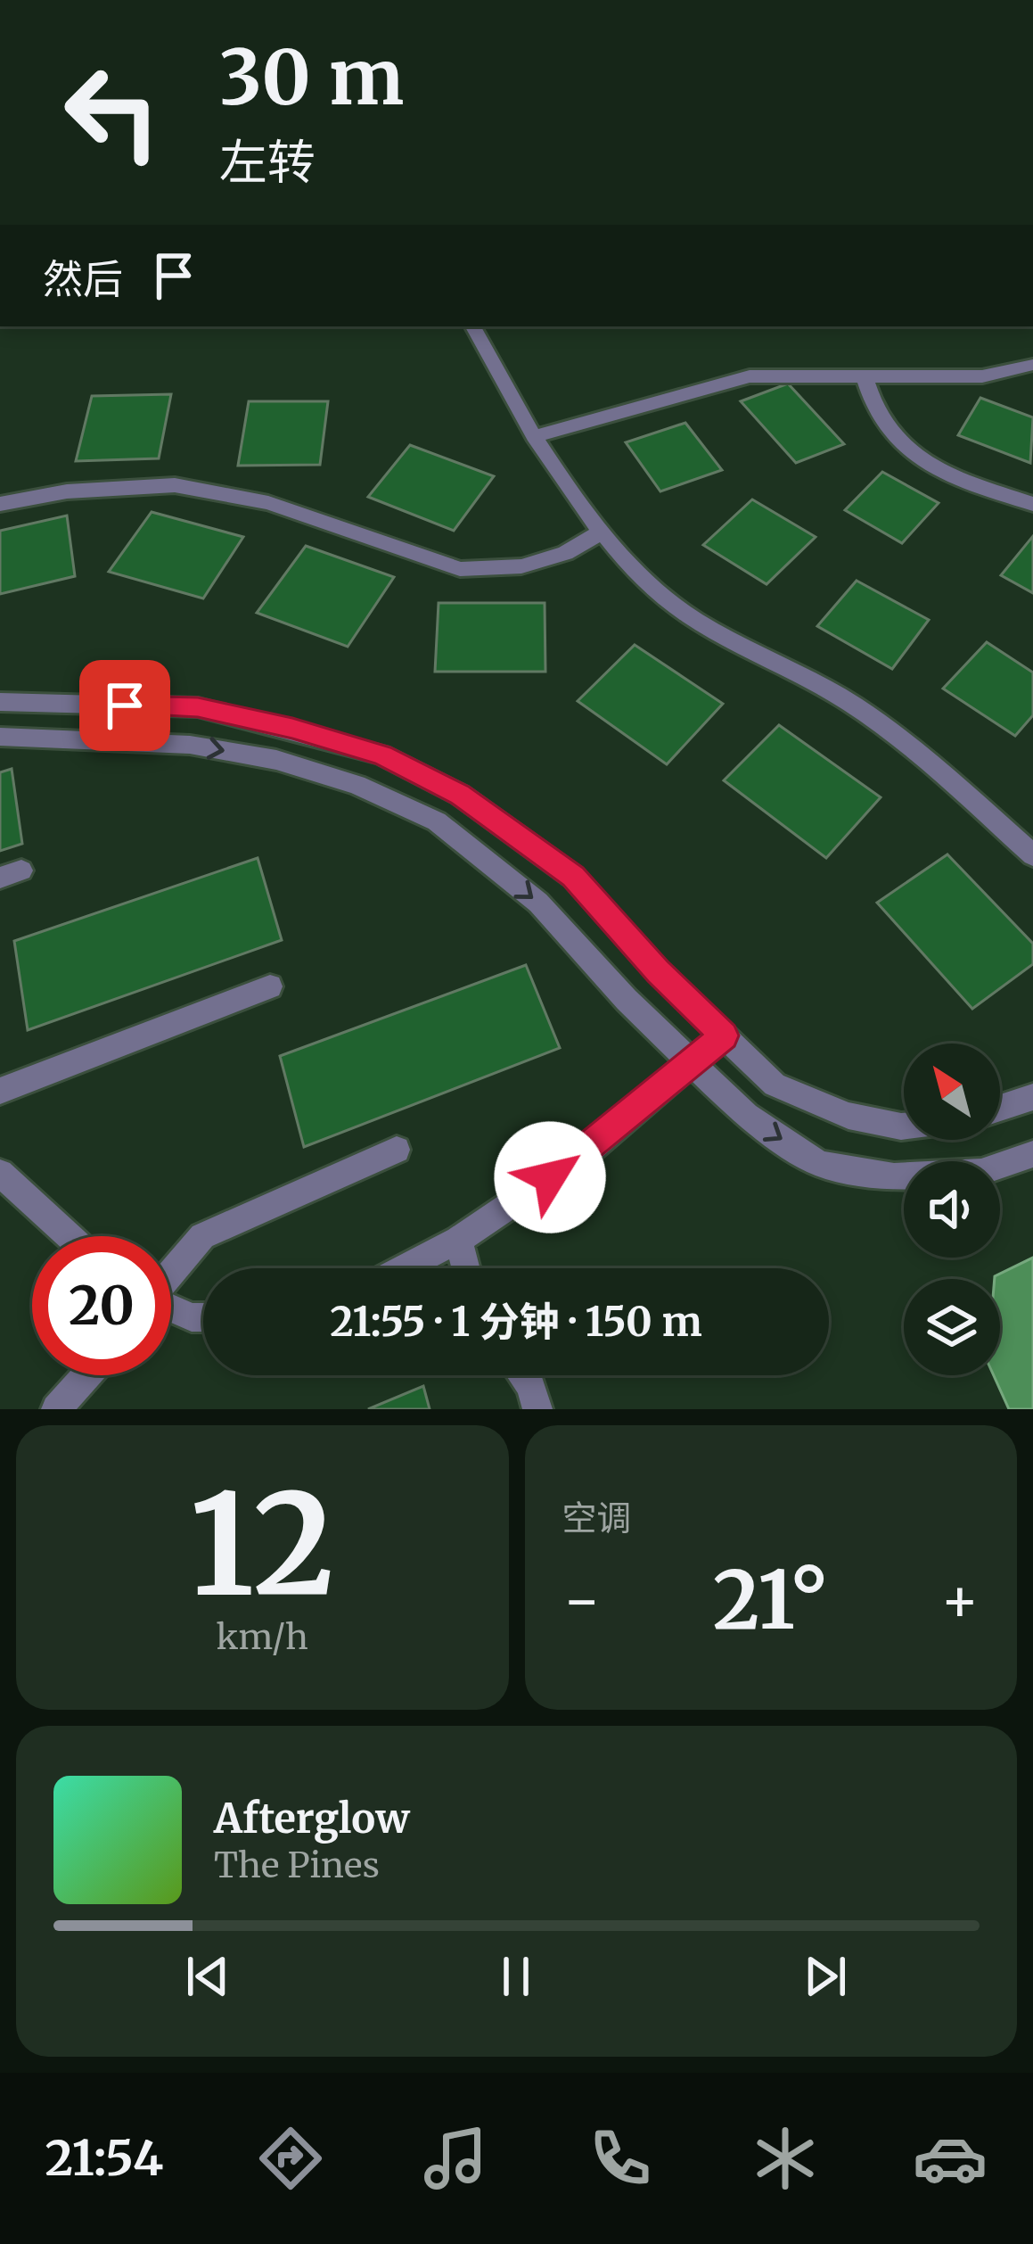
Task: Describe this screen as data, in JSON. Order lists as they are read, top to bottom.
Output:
{
  "north": "top left",
  "page": {
    "turn": ["30 m", "左转"],
    "then": "然后",
    "limit": "20",
    "trip": "21:55 · 1 分钟 · 150 m",
    "tile": [
      ["12", "km/h"],
      "空调"
    ],
    "heat": ["−", "21°", "+"],
    "song": ["Afterglow", "The Pines"],
    "tabs": "21:54"
  }
}
